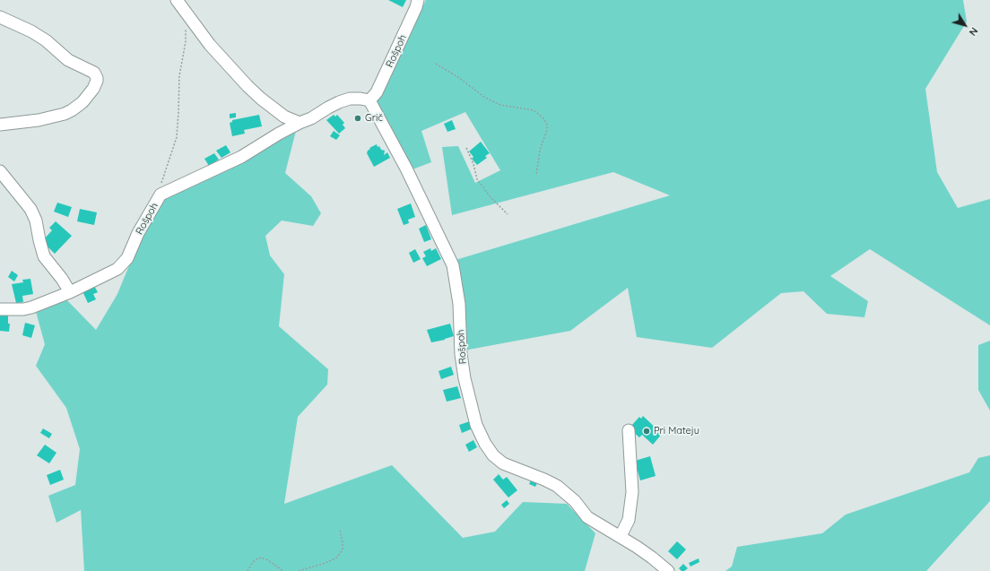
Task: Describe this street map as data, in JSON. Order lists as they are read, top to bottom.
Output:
{
  "streets": {
    "street": ["Rošpoh"]
  },
  "places": ["Grič", "Pri Mateju"],
  "north": "bottom right"
}
